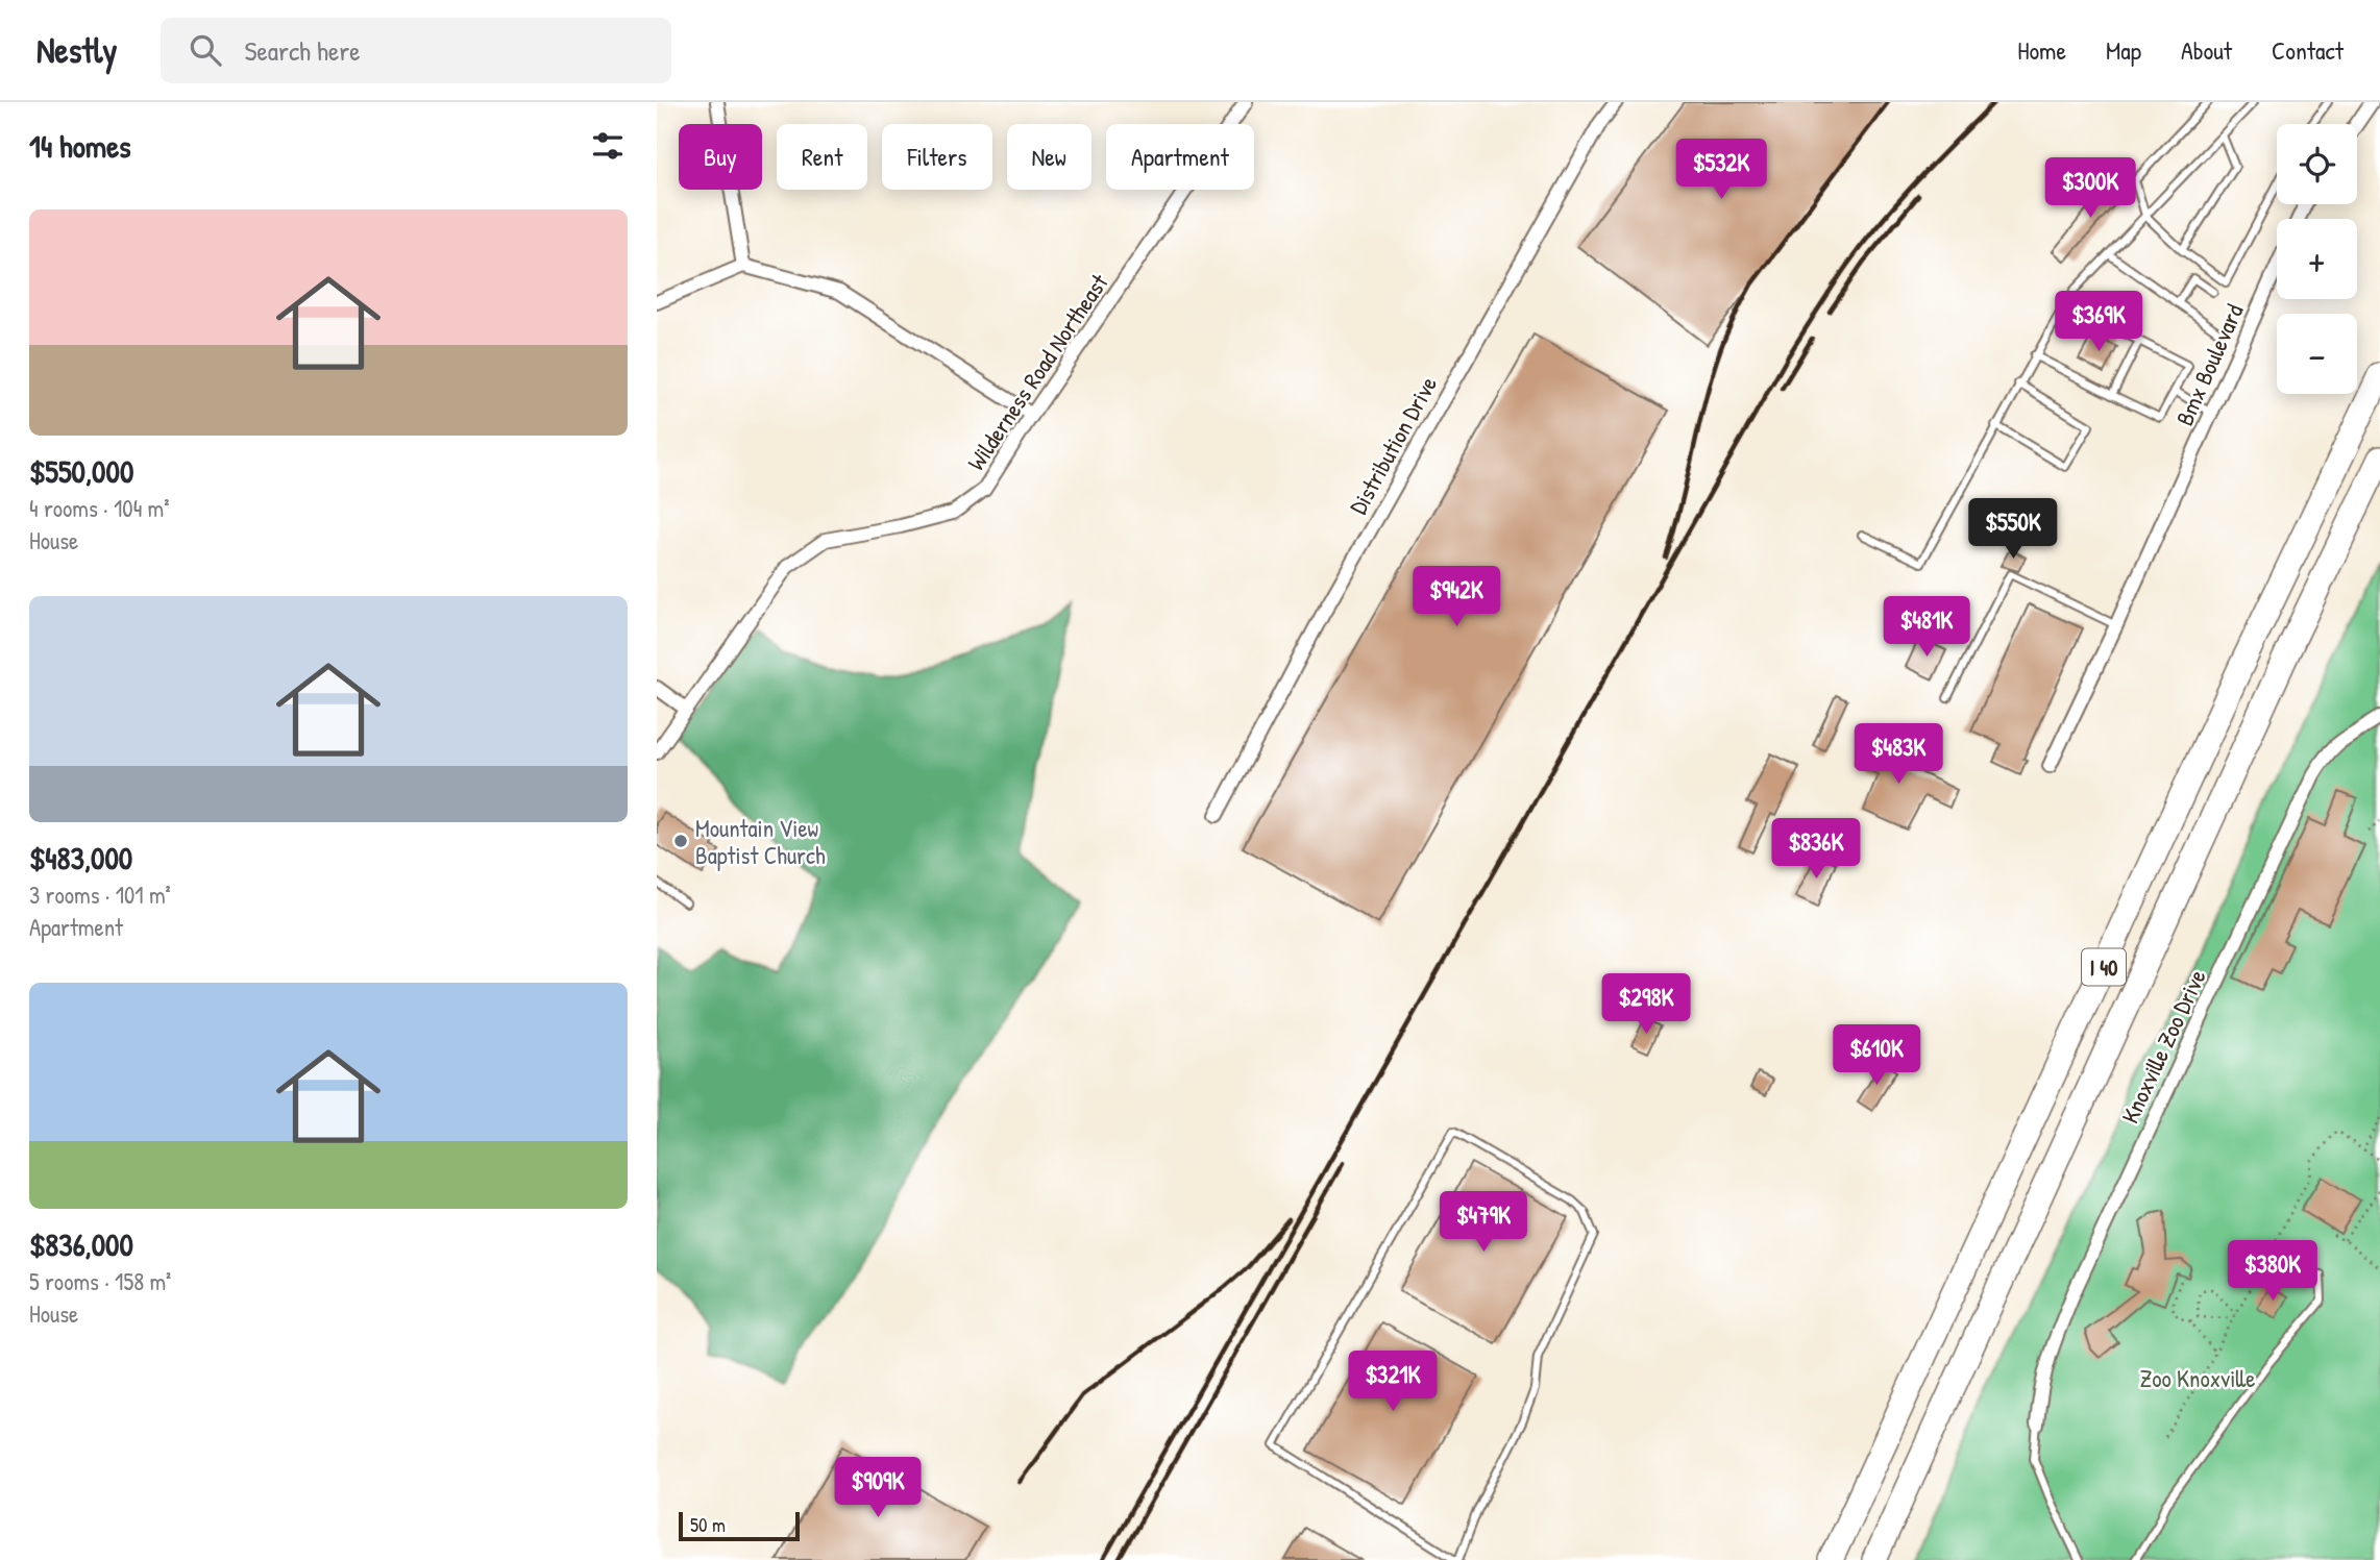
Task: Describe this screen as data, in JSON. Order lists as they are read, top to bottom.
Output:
{
  "streets": {
    "highway": ["I 40"],
    "street": [
      "Bmx Boulevard",
      "Wilderness Road Northeast",
      "Distribution Drive",
      "Knoxville Zoo Drive"
    ]
  },
  "parks": ["Zoo Knoxville"],
  "places": ["Mountain View Baptist Church"],
  "scale_bar": "50 m",
  "page": {
    "header": "Nestly",
    "search": "Search here",
    "nav": [
      "Home",
      "Map",
      "About",
      "Contact"
    ],
    "heading": "14 homes",
    "map_buttons": ["+", "−"],
    "chip": [
      "Buy",
      "Rent",
      "Filters",
      "New",
      "Apartment"
    ],
    "price": [
      "$532K",
      "$300K",
      "$369K",
      "$550K",
      "$942K",
      "$481K",
      "$483K",
      "$836K",
      "$298K",
      "$610K",
      "$479K",
      "$380K",
      "$321K",
      "$909K"
    ],
    "list": [
      {
        "name": "$550,000",
        "note": "4 rooms · 104 m² · House"
      },
      {
        "name": "$483,000",
        "note": "3 rooms · 101 m² · Apartment"
      },
      {
        "name": "$836,000",
        "note": "5 rooms · 158 m² · House"
      }
    ],
    "scale": "50 m"
  }
}
